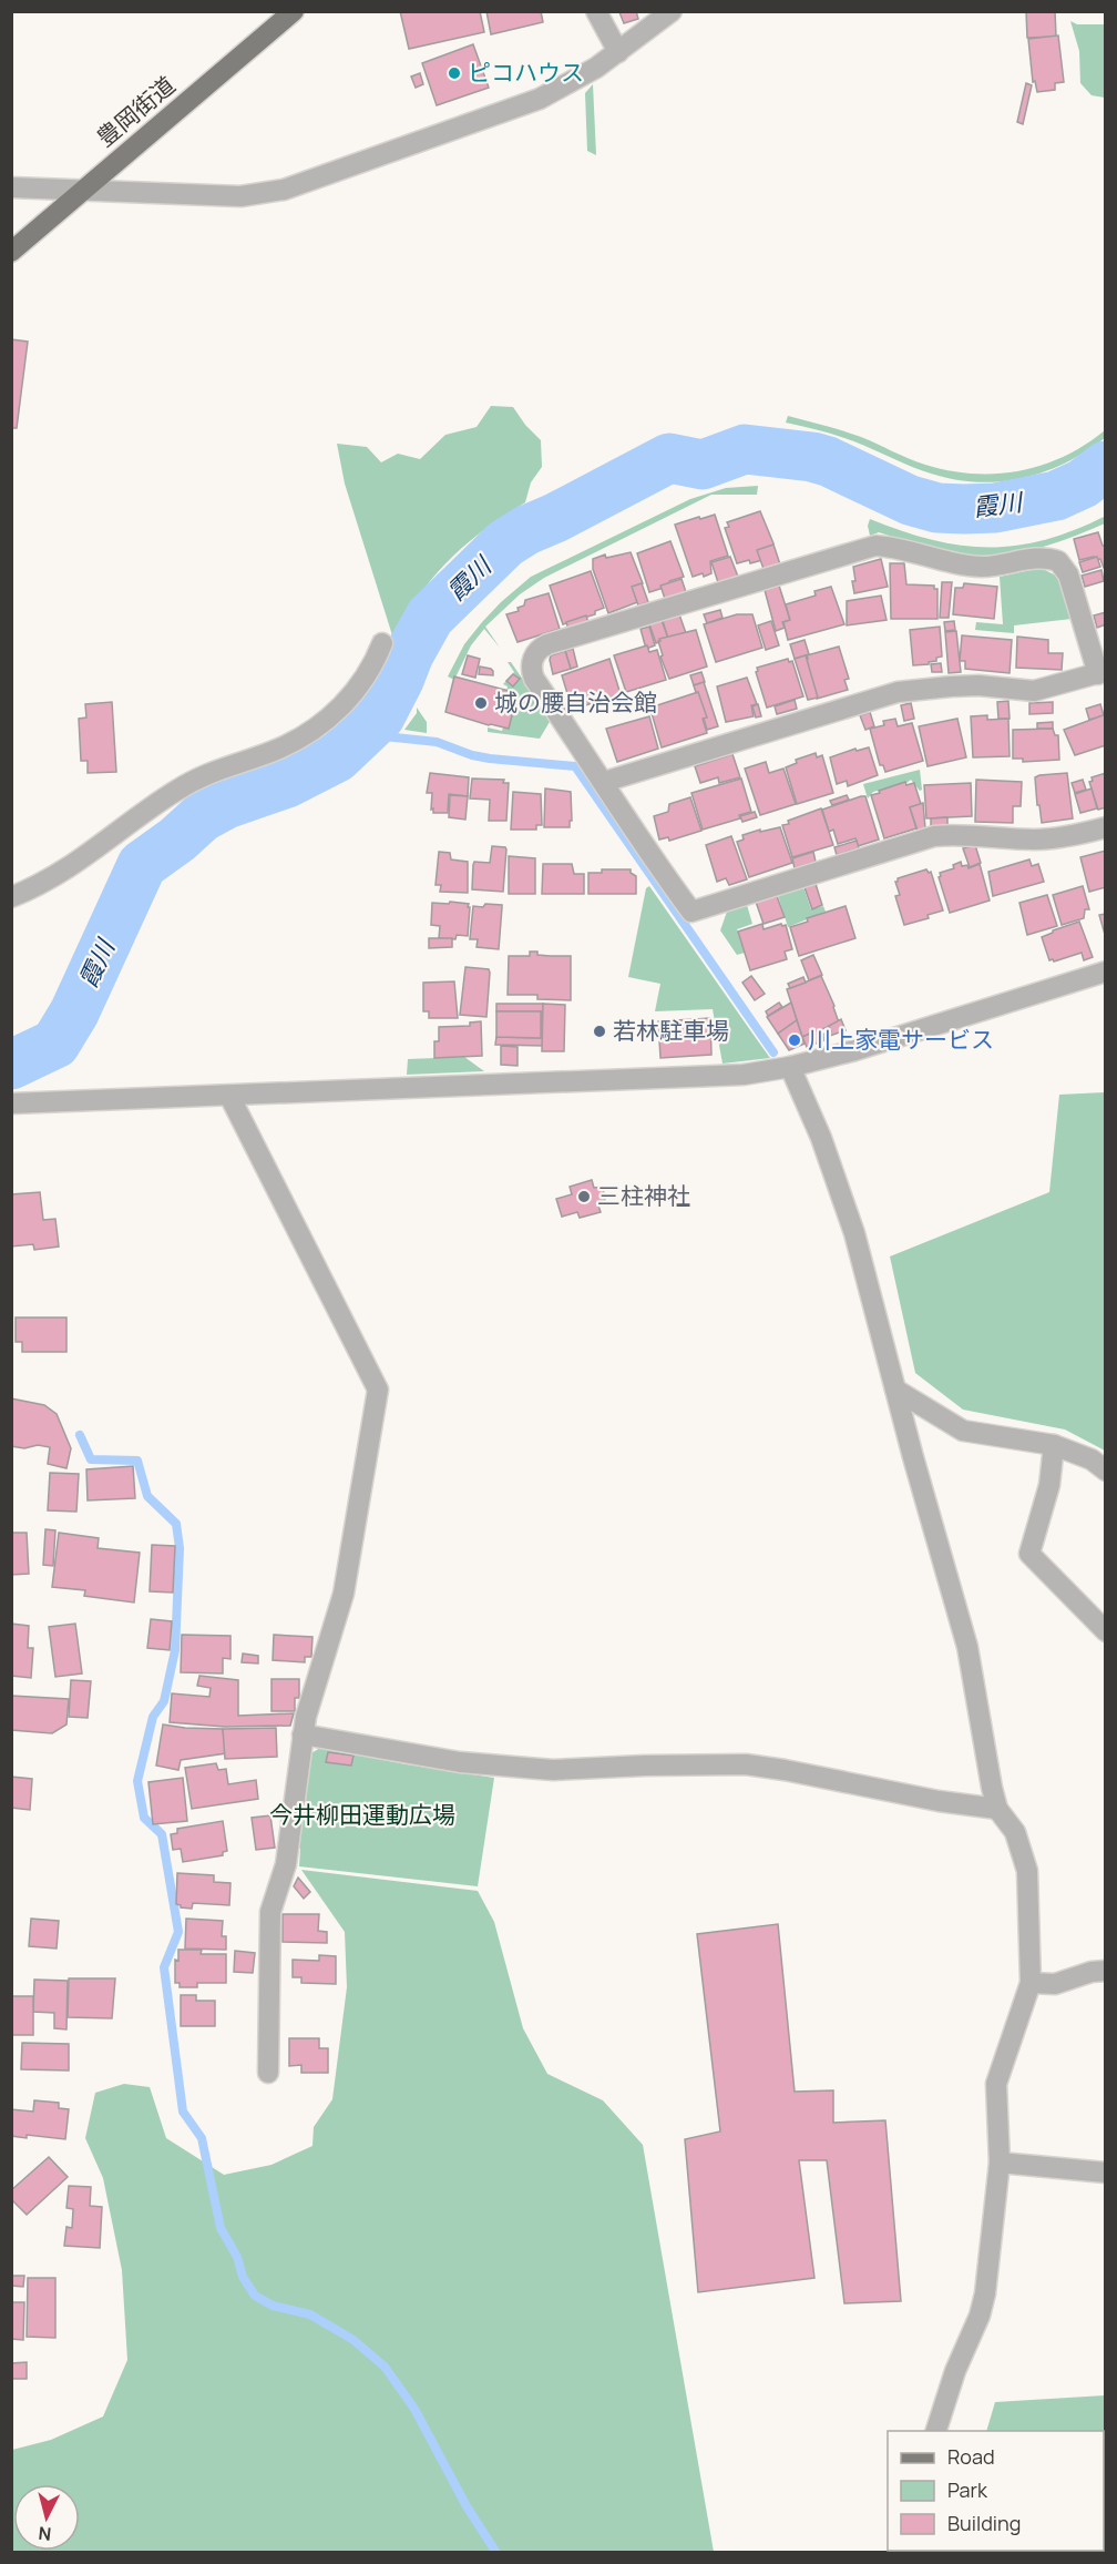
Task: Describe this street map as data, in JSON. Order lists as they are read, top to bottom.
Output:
{
  "streets": {
    "main road": ["豊岡街道"]
  },
  "water": ["霞川"],
  "parks": ["今井柳田運動広場"],
  "places": [
    "ピコハウス",
    "城の腰自治会館",
    "若林駐車場",
    "川上家電サービス",
    "三柱神社"
  ],
  "legend": ["Road", "Park", "Building"],
  "north": "bottom"
}
